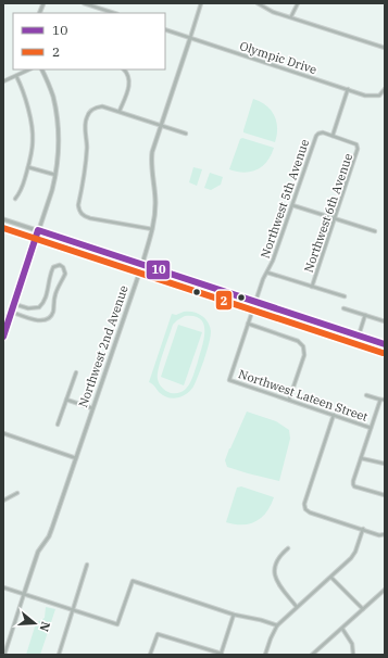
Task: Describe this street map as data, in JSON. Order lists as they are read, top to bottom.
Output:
{
  "streets": {
    "street": [
      "Olympic Drive",
      "Northwest 5th Avenue",
      "Northwest 6th Avenue",
      "Northwest 2nd Avenue",
      "Northwest Lateen Street"
    ]
  },
  "crossings": [
    ["Olympic Drive", "Northwest 2nd Avenue"],
    ["Northwest 5th Avenue", "Northwest 6th Avenue"],
    ["Northwest 5th Avenue", "Northwest Lateen Street"]
  ],
  "lines": ["transit line 2", "transit line 10"],
  "legend": ["10", "2"],
  "north": "right"
}
